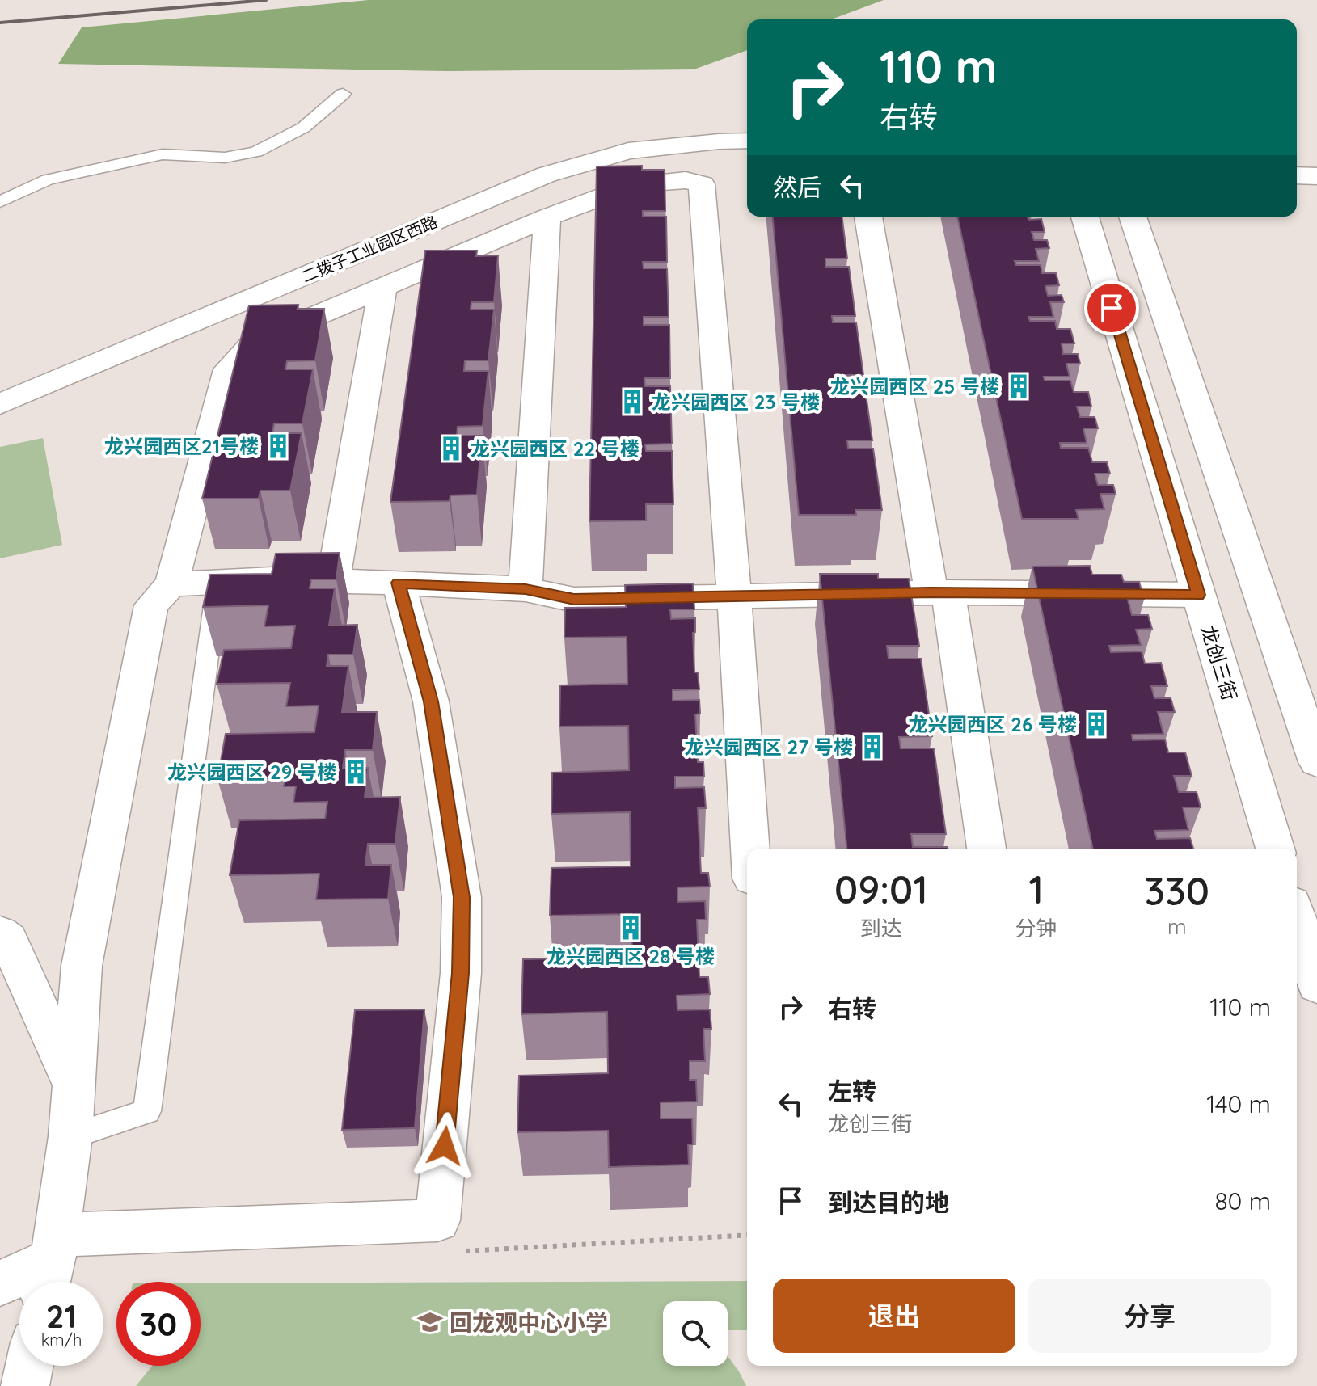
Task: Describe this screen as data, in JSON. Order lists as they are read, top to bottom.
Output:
{
  "streets": {
    "street": ["二拨子工业园区西路", "龙创三街"]
  },
  "places": {
    "building": [
      "龙兴园西区 25 号楼",
      "龙兴园西区 23 号楼",
      "龙兴园西区21号楼",
      "龙兴园西区 22 号楼",
      "龙兴园西区 26 号楼",
      "龙兴园西区 27 号楼",
      "龙兴园西区 29 号楼",
      "龙兴园西区 28 号楼"
    ],
    "school or university": ["回龙观中心小学"]
  },
  "page": {
    "turn": ["110 m", "右转"],
    "then": "然后",
    "eta": [
      "09:01",
      "到达",
      "1",
      "分钟",
      "330",
      "m"
    ],
    "list": [
      {
        "name": "右转",
        "value": "110 m"
      },
      {
        "name": "左转",
        "note": "龙创三街",
        "value": "140 m"
      },
      {
        "name": "到达目的地",
        "value": "80 m"
      }
    ],
    "buttons": ["退出", "分享"],
    "speed": "21 km/h",
    "limit": "30"
  }
}
